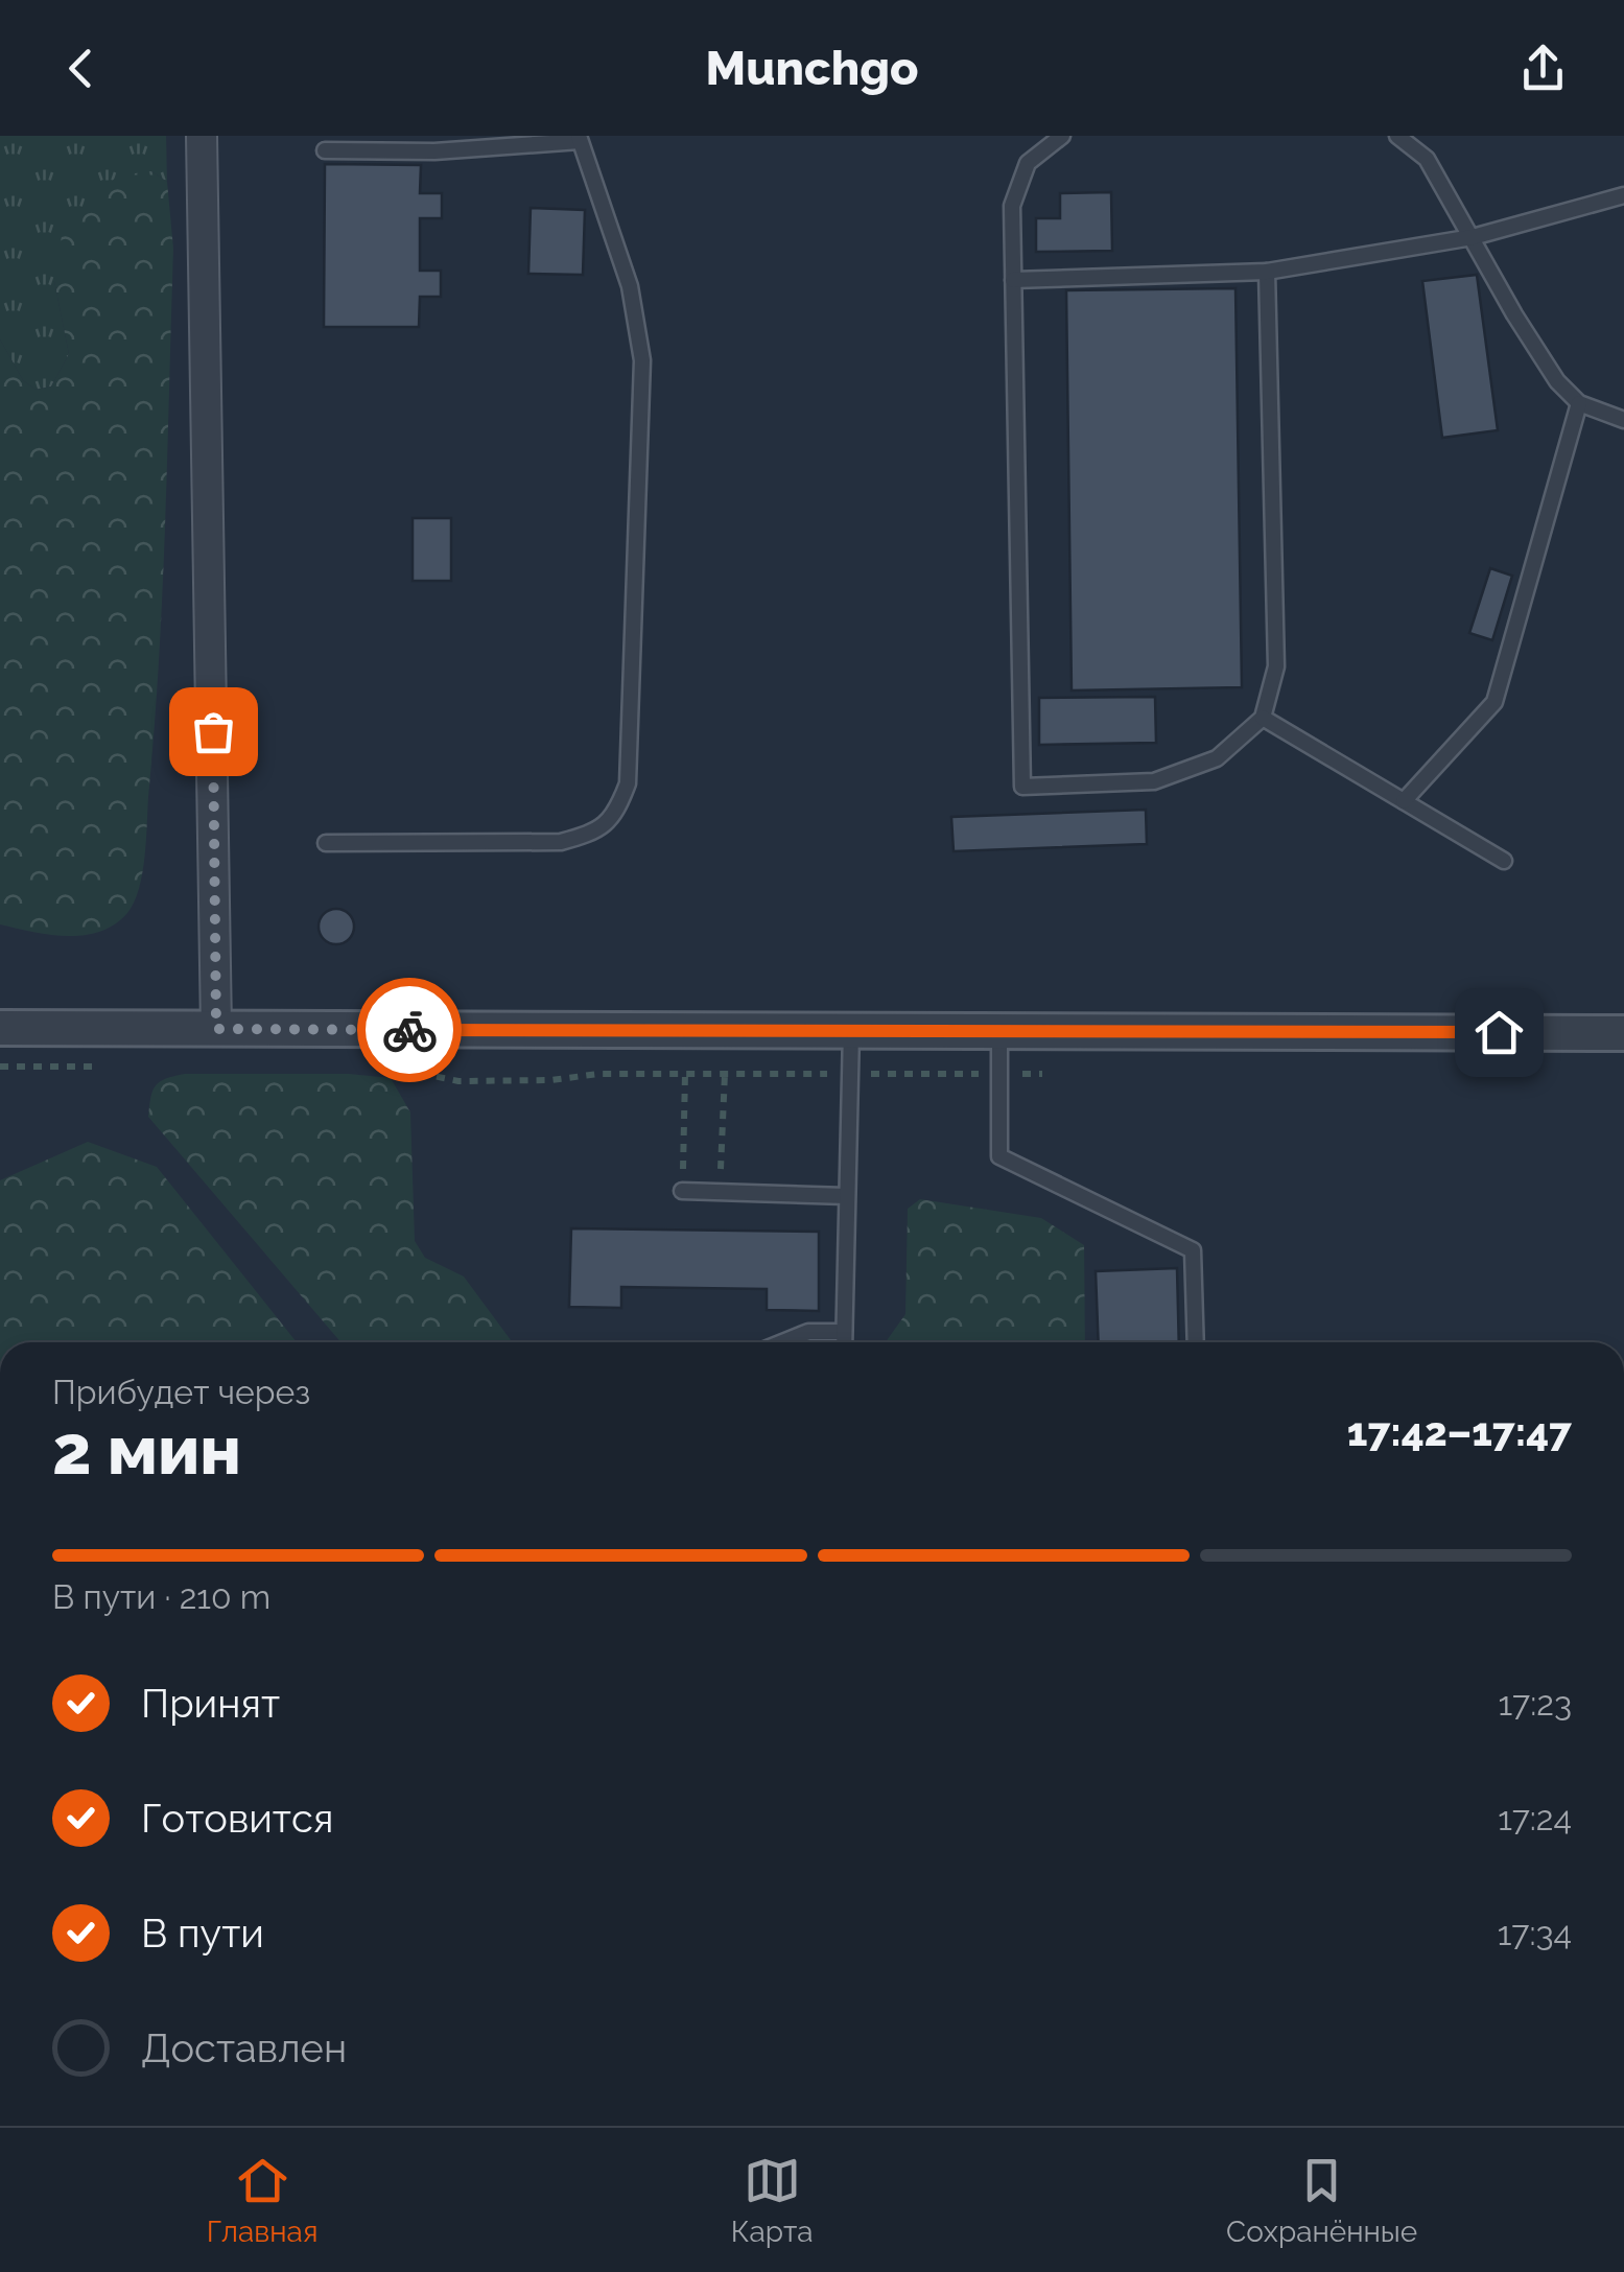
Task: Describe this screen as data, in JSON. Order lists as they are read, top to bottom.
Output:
{
  "page": {
    "header": "Munchgo",
    "heading": ["2 мин", "Прибудет через", "17:42–17:47"],
    "bar": "В пути · 210 m",
    "list": [
      ["Принят", "17:23"],
      ["Готовится", "17:24"],
      ["В пути", "17:34"],
      "Доставлен"
    ],
    "tabs": ["Главная", "Карта", "Сохранённые"]
  }
}
